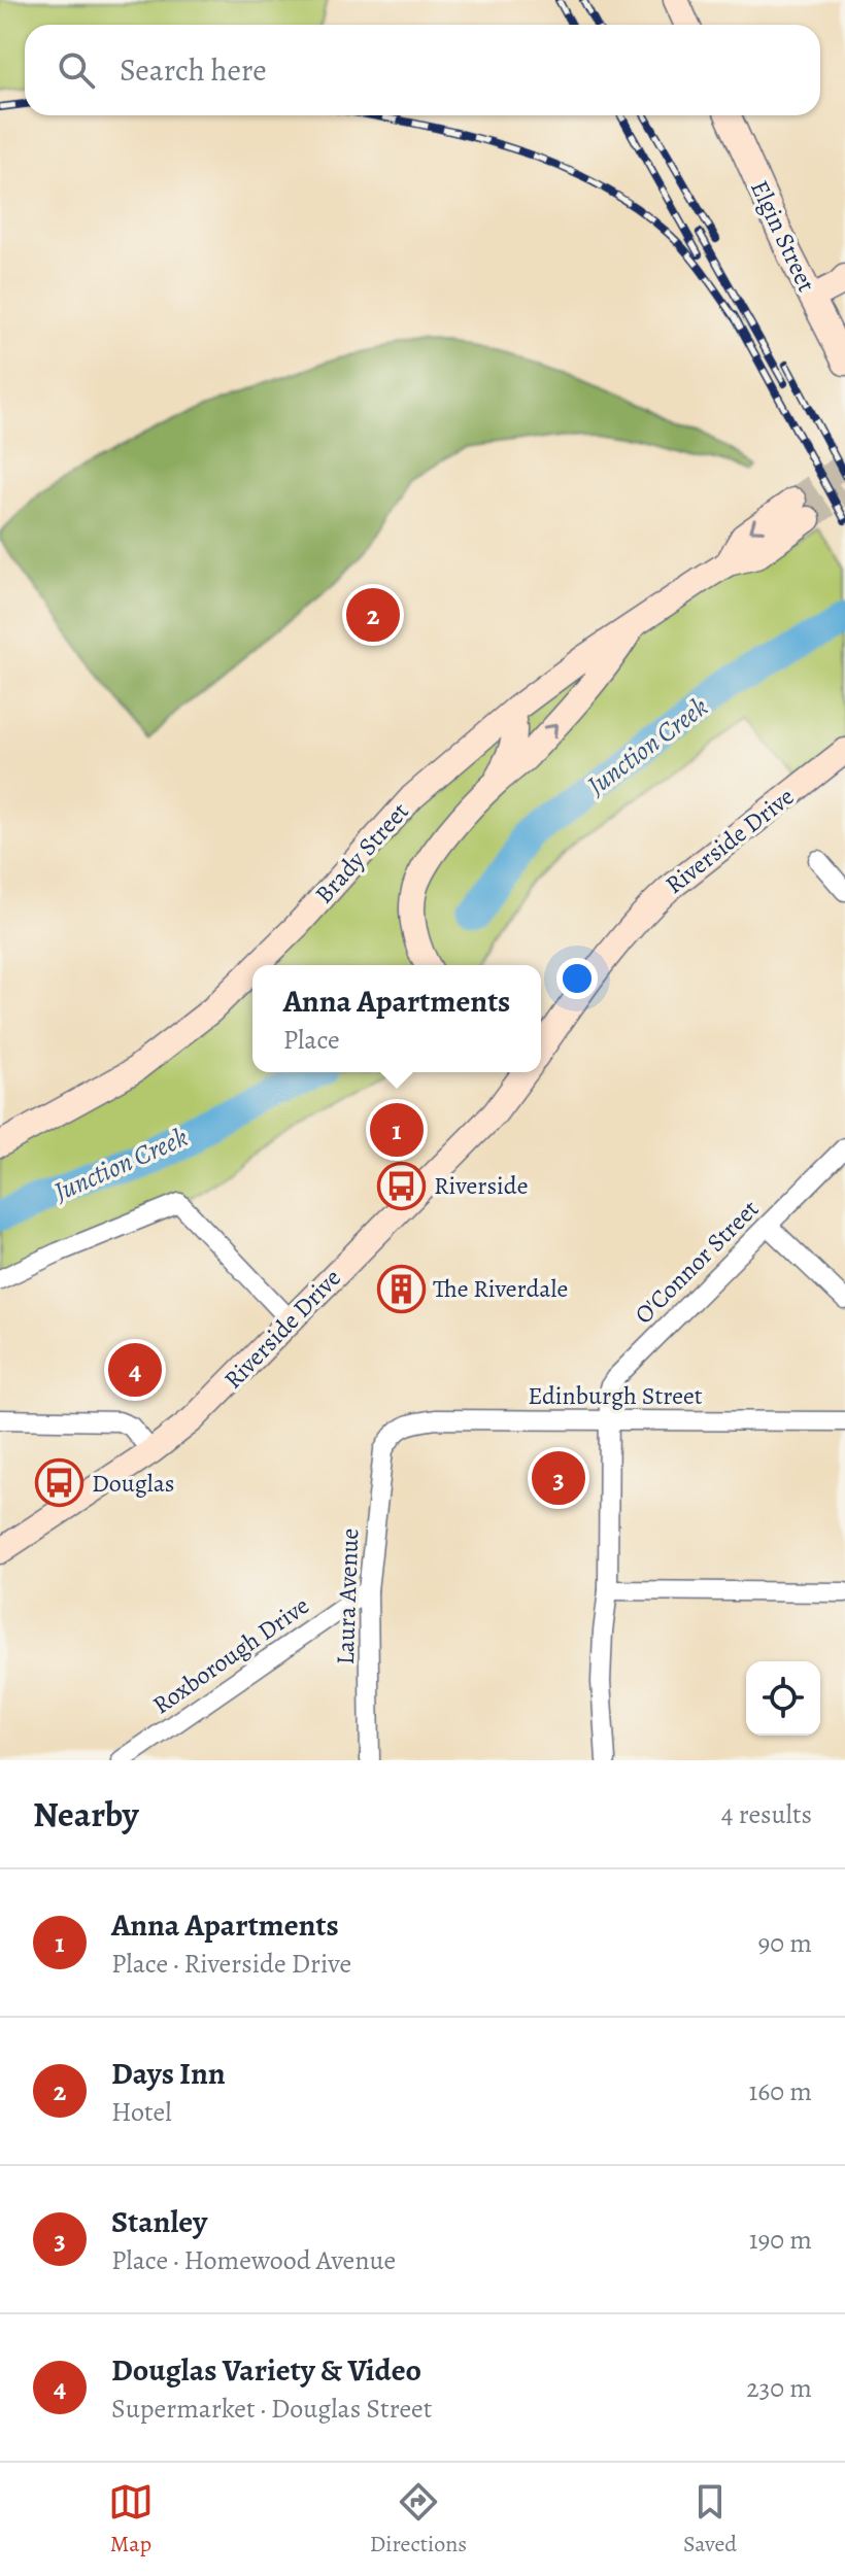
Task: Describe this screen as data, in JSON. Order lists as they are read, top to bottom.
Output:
{
  "streets": {
    "main road": ["Elgin Street", "Riverside Drive", "Brady Street"],
    "street": [
      "O'Connor Street",
      "Edinburgh Street",
      "Laura Avenue",
      "Roxborough Drive"
    ]
  },
  "crossings": [
    ["O'Connor Street", "Edinburgh Street"],
    ["Edinburgh Street", "Laura Avenue"],
    ["Laura Avenue", "Roxborough Drive"]
  ],
  "water": ["Junction Creek"],
  "places": {
    "bus stop": ["Riverside", "Douglas"],
    "building": ["The Riverdale"]
  },
  "page": {
    "search": "Search here",
    "pins": [
      "2",
      "1",
      "4",
      "3"
    ],
    "popup": ["Anna Apartments", "Place"],
    "heading": ["Nearby", "4 results"],
    "list": [
      {
        "mark": "1",
        "name": "Anna Apartments",
        "note": "Place · Riverside Drive",
        "value": "90 m"
      },
      {
        "mark": "2",
        "name": "Days Inn",
        "note": "Hotel",
        "value": "160 m"
      },
      {
        "mark": "3",
        "name": "Stanley",
        "note": "Place · Homewood Avenue",
        "value": "190 m"
      },
      {
        "mark": "4",
        "name": "Douglas Variety & Video",
        "note": "Supermarket · Douglas Street",
        "value": "230 m"
      }
    ],
    "nav": ["Map", "Directions", "Saved"]
  }
}
